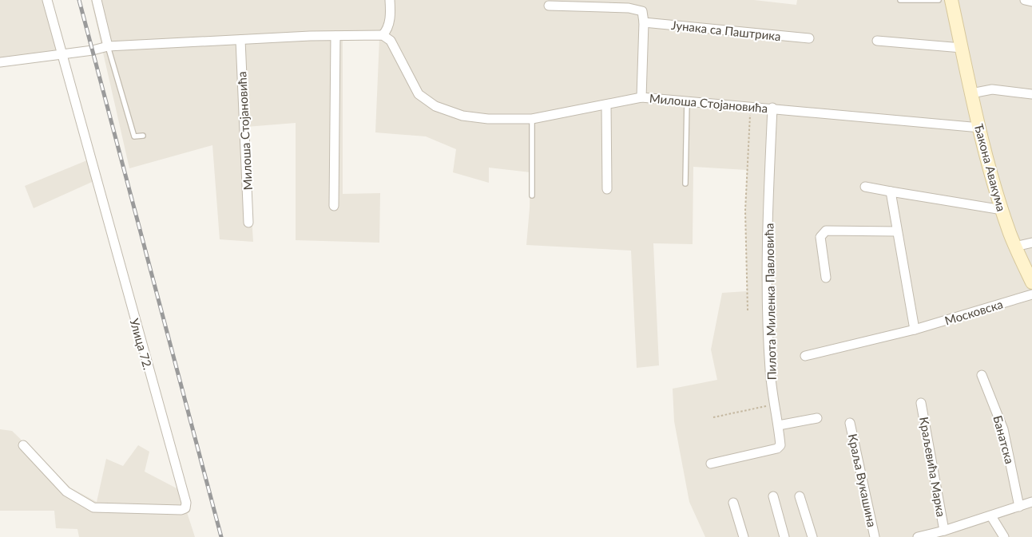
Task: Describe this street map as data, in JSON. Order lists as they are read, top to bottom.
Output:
{
  "streets": {
    "main road": ["Ђакона Авакума"],
    "street": [
      "Јунака са Паштрика",
      "Милоша Стојановића",
      "Пилота Миленка Павловића",
      "Московска",
      "Улица 72.",
      "Банатска",
      "Краљевића Марка",
      "Краља Вукашина"
    ]
  },
  "crossings": [
    ["Милоша Стојановића", "Ђакона Авакума"],
    ["Милоша Стојановића", "Пилота Миленка Павловића"]
  ]
}
